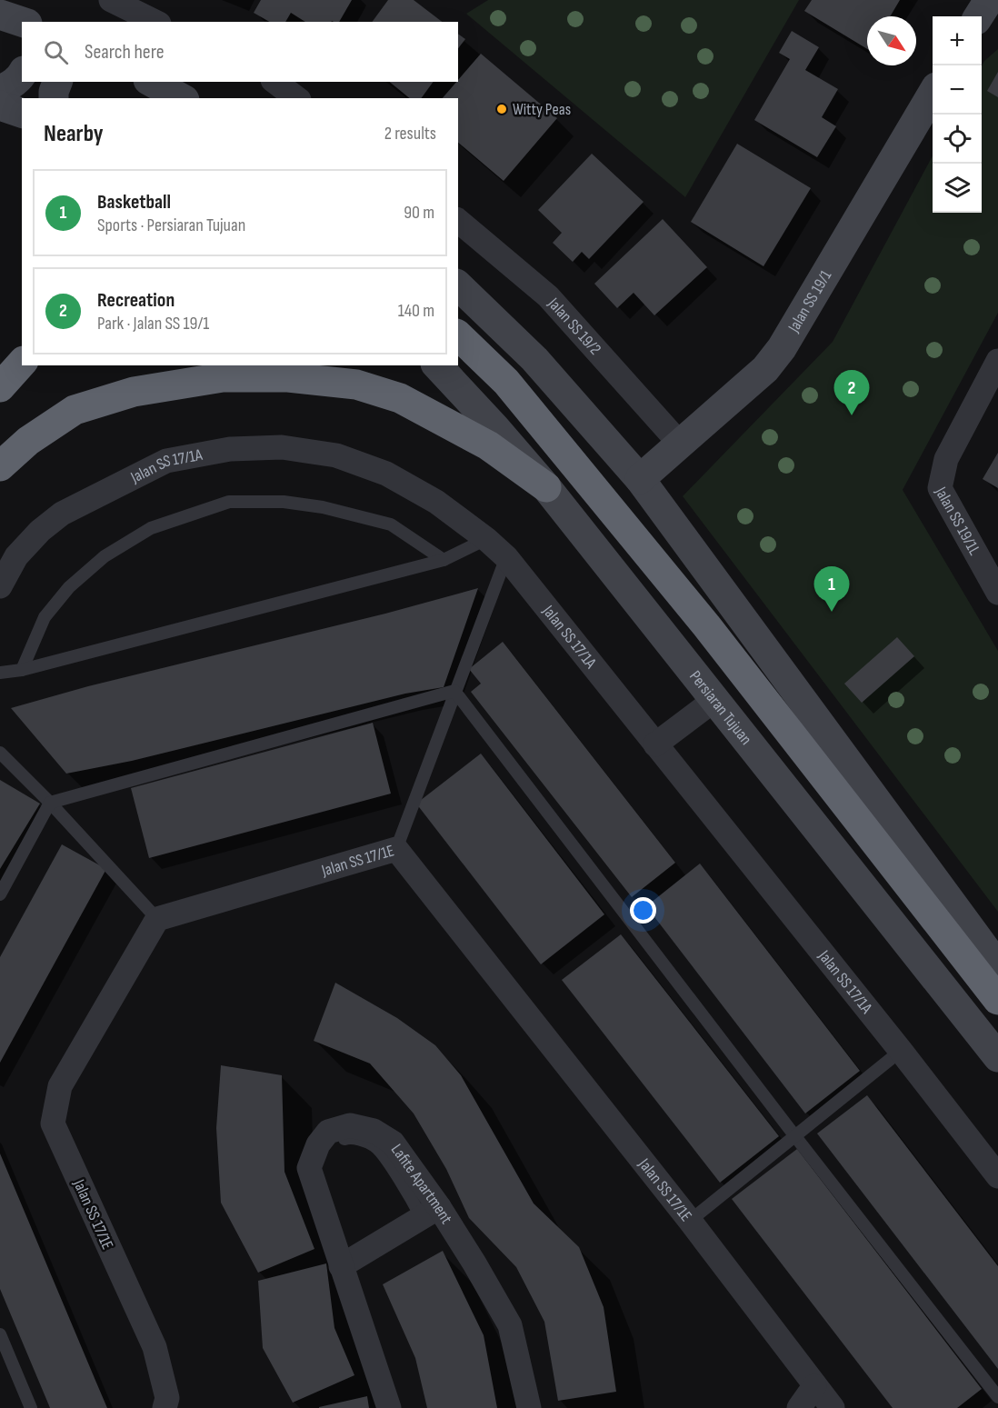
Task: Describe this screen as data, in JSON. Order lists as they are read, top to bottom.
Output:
{
  "streets": {
    "main road": ["Jalan SS 19/1", "Persiaran Tujuan"],
    "street": [
      "Jalan SS 19/2",
      "Jalan SS 17/1A",
      "Jalan SS 19/1L",
      "Jalan SS 17/1E",
      "Lafite Apartment"
    ]
  },
  "crossings": [
    ["Jalan SS 19/1", "Jalan SS 19/2"]
  ],
  "places": ["Witty Peas"],
  "north": "bottom right",
  "page": {
    "map_buttons": ["+", "−"],
    "search": "Search here",
    "heading": ["Nearby", "2 results"],
    "list": [
      {
        "mark": "1",
        "name": "Basketball",
        "note": "Sports · Persiaran Tujuan",
        "value": "90 m"
      },
      {
        "mark": "2",
        "name": "Recreation",
        "note": "Park · Jalan SS 19/1",
        "value": "140 m"
      }
    ],
    "pins": ["2", "1"]
  }
}
